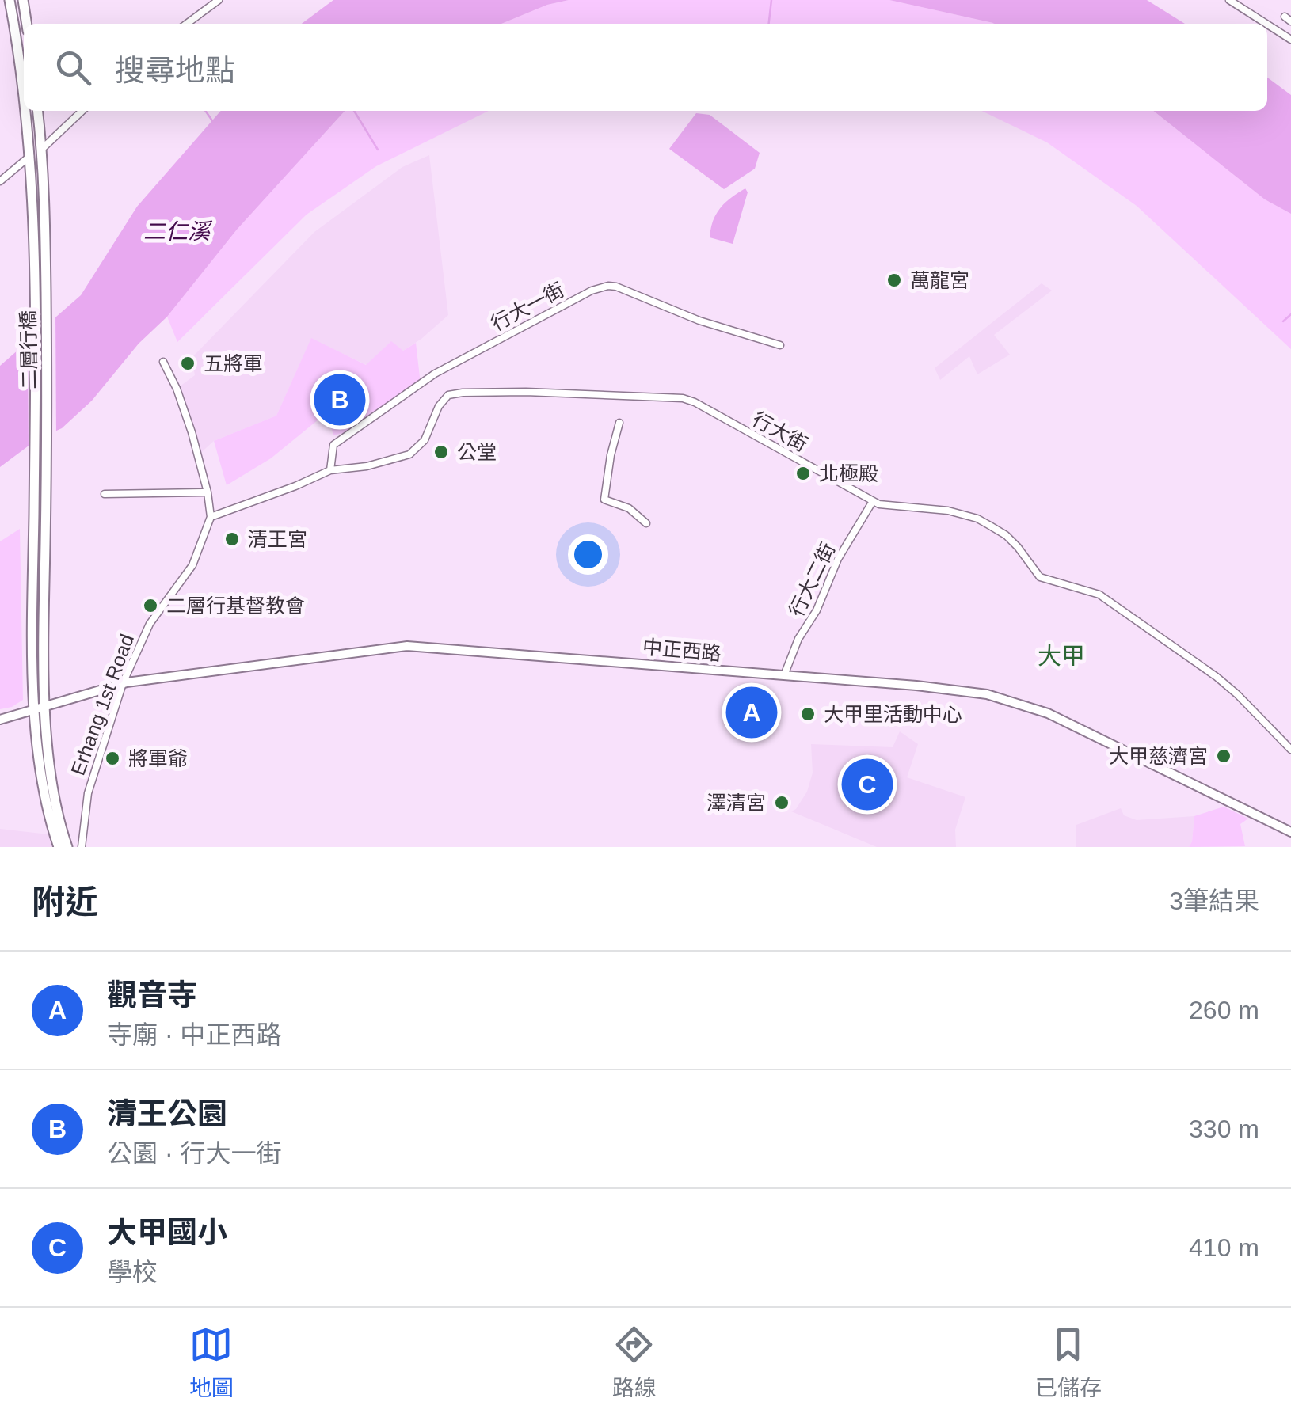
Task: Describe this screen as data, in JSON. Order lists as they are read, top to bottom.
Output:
{
  "streets": {
    "main road": ["二層行橋"],
    "street": [
      "行大一街",
      "行大街",
      "行大二街",
      "中正西路",
      "Erhang 1st Road"
    ]
  },
  "crossings": [
    ["行大一街", "行大街"],
    ["二層行橋", "中正西路"],
    ["行大街", "行大二街"],
    ["行大街", "Erhang 1st Road"],
    ["行大二街", "中正西路"],
    ["中正西路", "Erhang 1st Road"]
  ],
  "districts": ["大甲"],
  "water": ["二仁溪"],
  "places": [
    "萬龍宮",
    "五將軍",
    "公堂",
    "北極殿",
    "清王宮",
    "二層行基督教會",
    "大甲里活動中心",
    "大甲慈濟宮",
    "將軍爺",
    "澤清宮"
  ],
  "page": {
    "search": "搜尋地點",
    "pins": ["B", "A", "C"],
    "heading": ["附近", "3筆結果"],
    "list": [
      {
        "mark": "A",
        "name": "觀音寺",
        "note": "寺廟 · 中正西路",
        "value": "260 m"
      },
      {
        "mark": "B",
        "name": "清王公園",
        "note": "公園 · 行大一街",
        "value": "330 m"
      },
      {
        "mark": "C",
        "name": "大甲國小",
        "note": "學校",
        "value": "410 m"
      }
    ],
    "nav": ["地圖", "路線", "已儲存"]
  }
}
